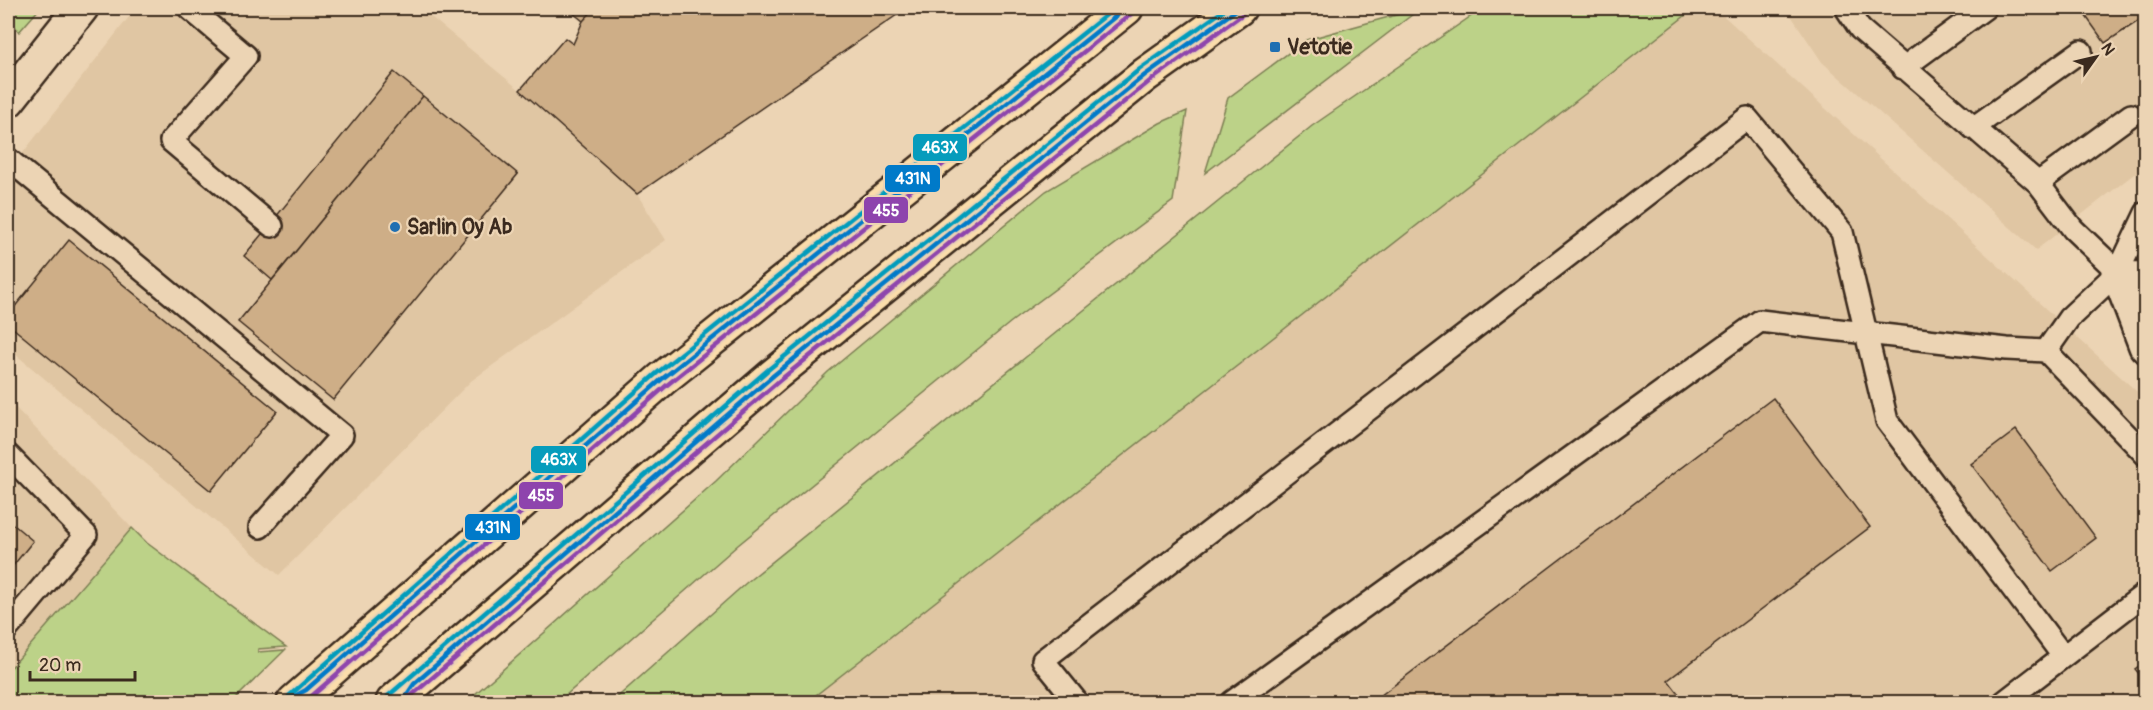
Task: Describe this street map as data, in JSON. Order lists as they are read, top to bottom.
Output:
{
  "places": {
    "transit": ["Vetotie"],
    "other": ["Sarlin Oy Ab"]
  },
  "lines": ["transit line 431N", "transit line 463X", "transit line 455"],
  "scale_bar": "20 m",
  "north": "top right"
}
